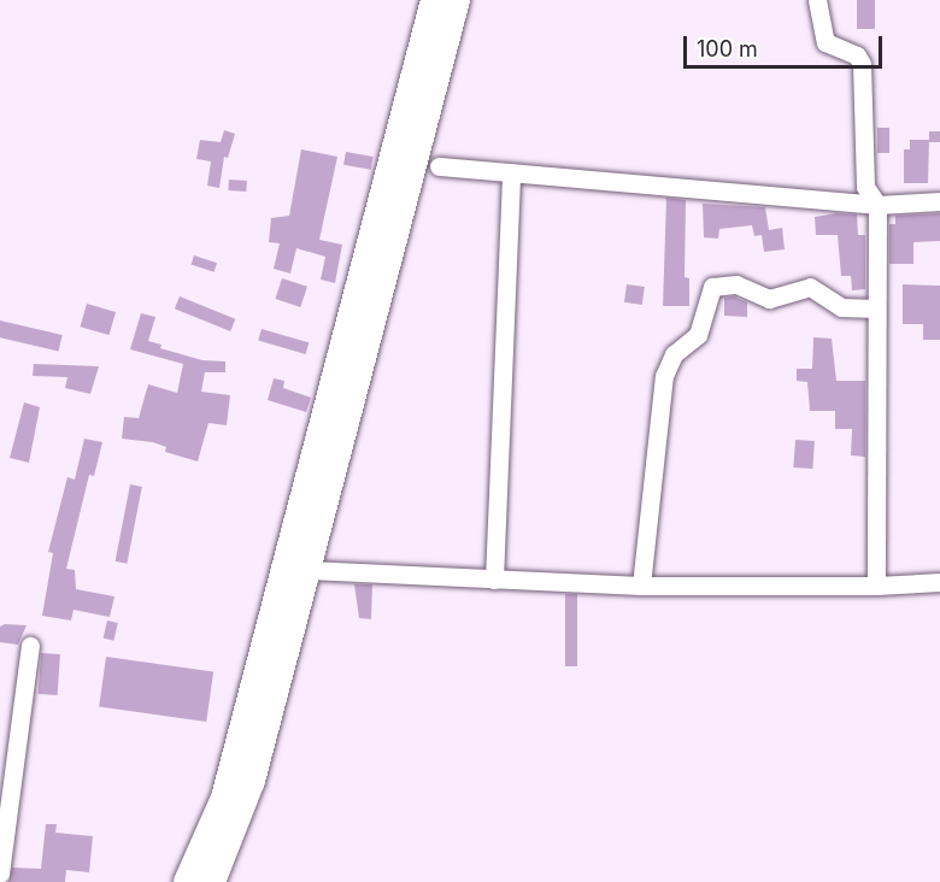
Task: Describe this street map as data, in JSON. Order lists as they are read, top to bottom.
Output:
{
  "scale_bar": "100 m"
}
